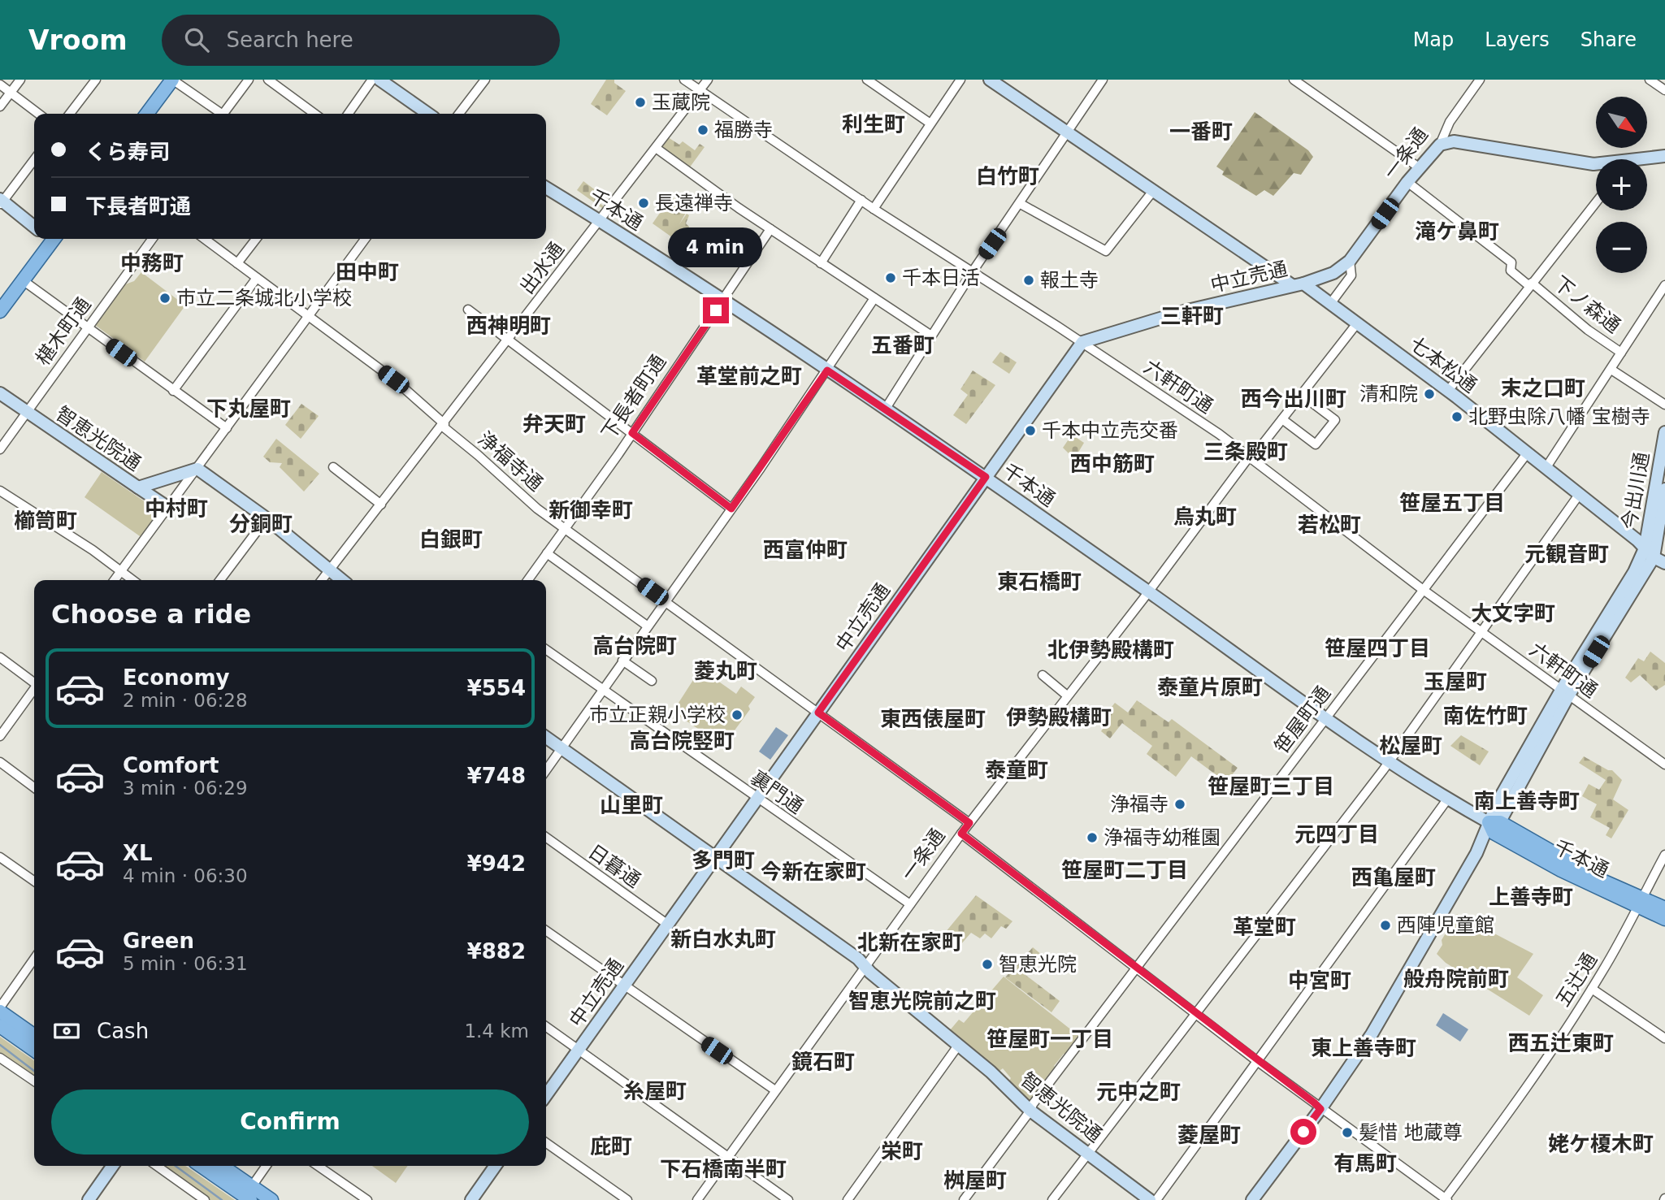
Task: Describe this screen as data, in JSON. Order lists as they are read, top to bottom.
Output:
{
  "streets": {
    "main road": ["千本通"],
    "street": [
      "一条通",
      "出水通",
      "中立売通",
      "下ノ森通",
      "椹木町通",
      "七本松通",
      "六軒町通",
      "下長者町通",
      "智恵光院通",
      "浄福寺通",
      "今出川通",
      "笹屋町通",
      "裏門通",
      "日暮通",
      "五辻通"
    ]
  },
  "crossings": [
    ["一条通", "千本通"],
    ["一条通", "中立売通"],
    ["一条通", "下ノ森通"],
    ["一条通", "七本松通"],
    ["一条通", "六軒町通"],
    ["一条通", "智恵光院通"],
    ["一条通", "浄福寺通"],
    ["一条通", "裏門通"],
    ["千本通", "出水通"],
    ["千本通", "中立売通"],
    ["千本通", "下長者町通"],
    ["千本通", "今出川通"],
    ["千本通", "笹屋町通"],
    ["千本通", "五辻通"],
    ["出水通", "六軒町通"],
    ["出水通", "浄福寺通"],
    ["中立売通", "七本松通"],
    ["中立売通", "六軒町通"],
    ["中立売通", "智恵光院通"],
    ["中立売通", "浄福寺通"],
    ["中立売通", "裏門通"],
    ["中立売通", "日暮通"],
    ["椹木町通", "智恵光院通"],
    ["七本松通", "今出川通"],
    ["七本松通", "笹屋町通"],
    ["六軒町通", "今出川通"],
    ["六軒町通", "笹屋町通"],
    ["下長者町通", "浄福寺通"],
    ["智恵光院通", "笹屋町通"]
  ],
  "districts": [
    "利生町",
    "一番町",
    "白竹町",
    "滝ケ鼻町",
    "中務町",
    "田中町",
    "三軒町",
    "西神明町",
    "五番町",
    "革堂前之町",
    "末之口町",
    "西今出川町",
    "下丸屋町",
    "弁天町",
    "三条殿町",
    "西中筋町",
    "笹屋五丁目",
    "中村町",
    "新御幸町",
    "烏丸町",
    "櫛笥町",
    "分銅町",
    "若松町",
    "白銀町",
    "西富仲町",
    "元観音町",
    "東石橋町",
    "大文字町",
    "高台院町",
    "笹屋四丁目",
    "北伊勢殿構町",
    "菱丸町",
    "玉屋町",
    "泰童片原町",
    "南佐竹町",
    "伊勢殿構町",
    "東西俵屋町",
    "高台院竪町",
    "松屋町",
    "泰童町",
    "笹屋町三丁目",
    "南上善寺町",
    "山里町",
    "元四丁目",
    "多門町",
    "笹屋町二丁目",
    "今新在家町",
    "西亀屋町",
    "上善寺町",
    "革堂町",
    "新白水丸町",
    "北新在家町",
    "般舟院前町",
    "中宮町",
    "智恵光院前之町",
    "笹屋町一丁目",
    "西五辻東町",
    "東上善寺町",
    "鏡石町",
    "糸屋町",
    "元中之町",
    "菱屋町",
    "姥ケ榎木町",
    "庇町",
    "栄町",
    "有馬町",
    "下石橋南半町",
    "桝屋町"
  ],
  "places": [
    "玉蔵院",
    "福勝寺",
    "長遠禅寺",
    "千本日活",
    "報土寺",
    "市立二条城北小学校",
    "清和院",
    "北野虫除八幡 宝樹寺",
    "千本中立売交番",
    "市立正親小学校",
    "浄福寺",
    "浄福寺幼稚園",
    "西陣児童館",
    "智恵光院",
    "髪惜 地蔵尊"
  ],
  "north": "bottom right",
  "page": {
    "header": "Vroom",
    "search": "Search here",
    "nav": ["Map", "Layers", "Share"],
    "map_buttons": ["+", "−"],
    "banner": ["くら寿司", "下長者町通"],
    "bubble": "4 min",
    "heading": "Choose a ride",
    "list": [
      {
        "name": "Economy",
        "note": "2 min · 06:28",
        "value": "¥554"
      },
      {
        "name": "Comfort",
        "note": "3 min · 06:29",
        "value": "¥748"
      },
      {
        "name": "XL",
        "note": "4 min · 06:30",
        "value": "¥942"
      },
      {
        "name": "Green",
        "note": "5 min · 06:31",
        "value": "¥882"
      }
    ],
    "pay": ["Cash", "1.4 km"],
    "buttons": "Confirm"
  }
}
